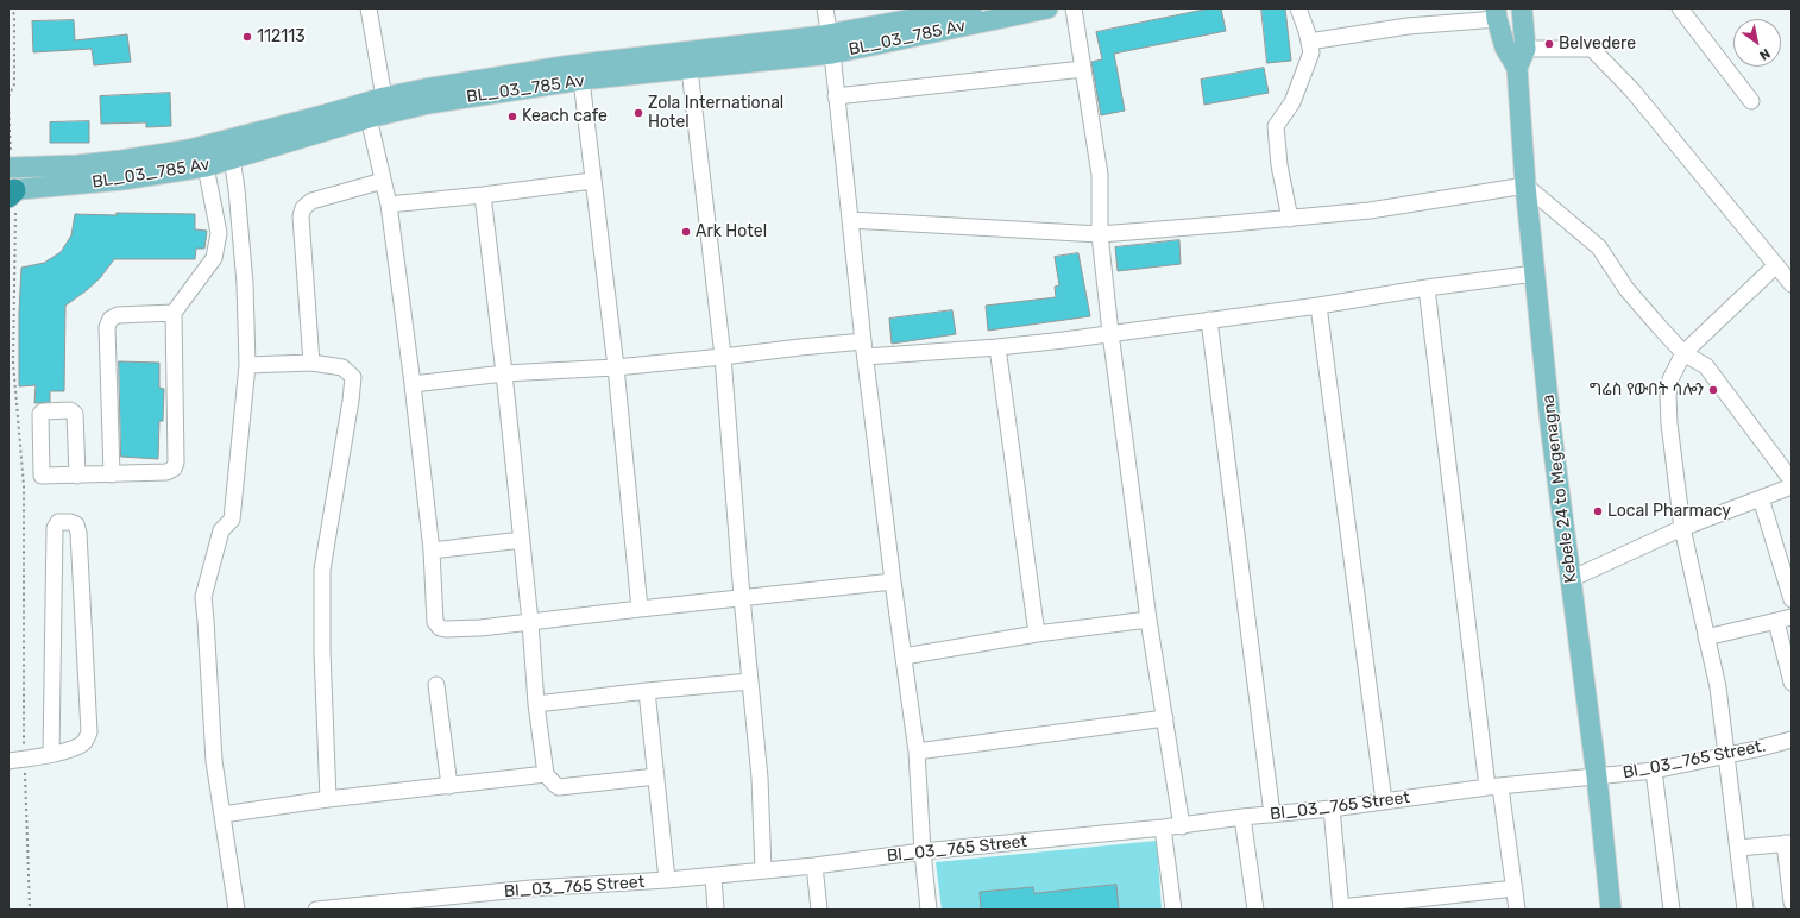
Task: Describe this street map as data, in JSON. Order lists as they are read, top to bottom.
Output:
{
  "streets": {
    "main road": ["BL_03_785 Av", "Kebele 24 to Megenagna"],
    "street": ["Bl_03_765 Street.", "Bl_03_765 Street"]
  },
  "crossings": [
    ["Kebele 24 to Megenagna", "Bl_03_765 Street."],
    ["Kebele 24 to Megenagna", "Bl_03_765 Street"],
    ["Bl_03_765 Street.", "Bl_03_765 Street"]
  ],
  "places": [
    "112113",
    "Belvedere",
    "Zola International Hotel",
    "Keach cafe",
    "Ark Hotel",
    "ግሬስ የውበት ሳሎን",
    "Local Pharmacy"
  ],
  "north": "bottom right"
}
